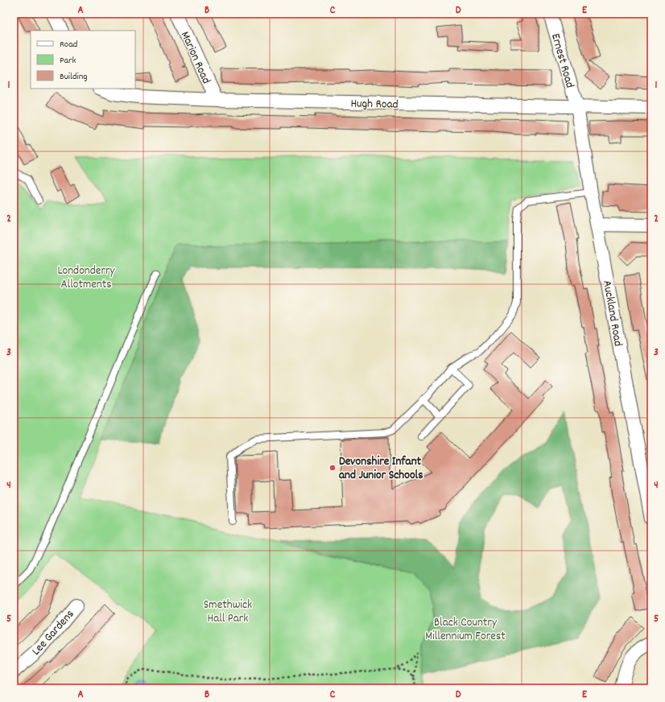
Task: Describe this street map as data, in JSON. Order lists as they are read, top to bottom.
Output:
{
  "streets": {
    "street": [
      "Marion Road",
      "Ernest Road",
      "Hugh Road",
      "Auckland Road",
      "Lee Gardens"
    ]
  },
  "crossings": [
    ["Marion Road", "Hugh Road"],
    ["Ernest Road", "Hugh Road"],
    ["Ernest Road", "Auckland Road"],
    ["Hugh Road", "Auckland Road"]
  ],
  "parks": ["Londonderry Allotments", "Smethwick Hall Park", "Black Country Millennium Forest"],
  "places": ["Devonshire Infant and Junior Schools"],
  "legend": ["Road", "Park", "Building"],
  "grid": {
    "columns": [
      "A",
      "B",
      "C",
      "D",
      "E"
    ],
    "rows": [
      "1",
      "2",
      "3",
      "4",
      "5"
    ]
  }
}
